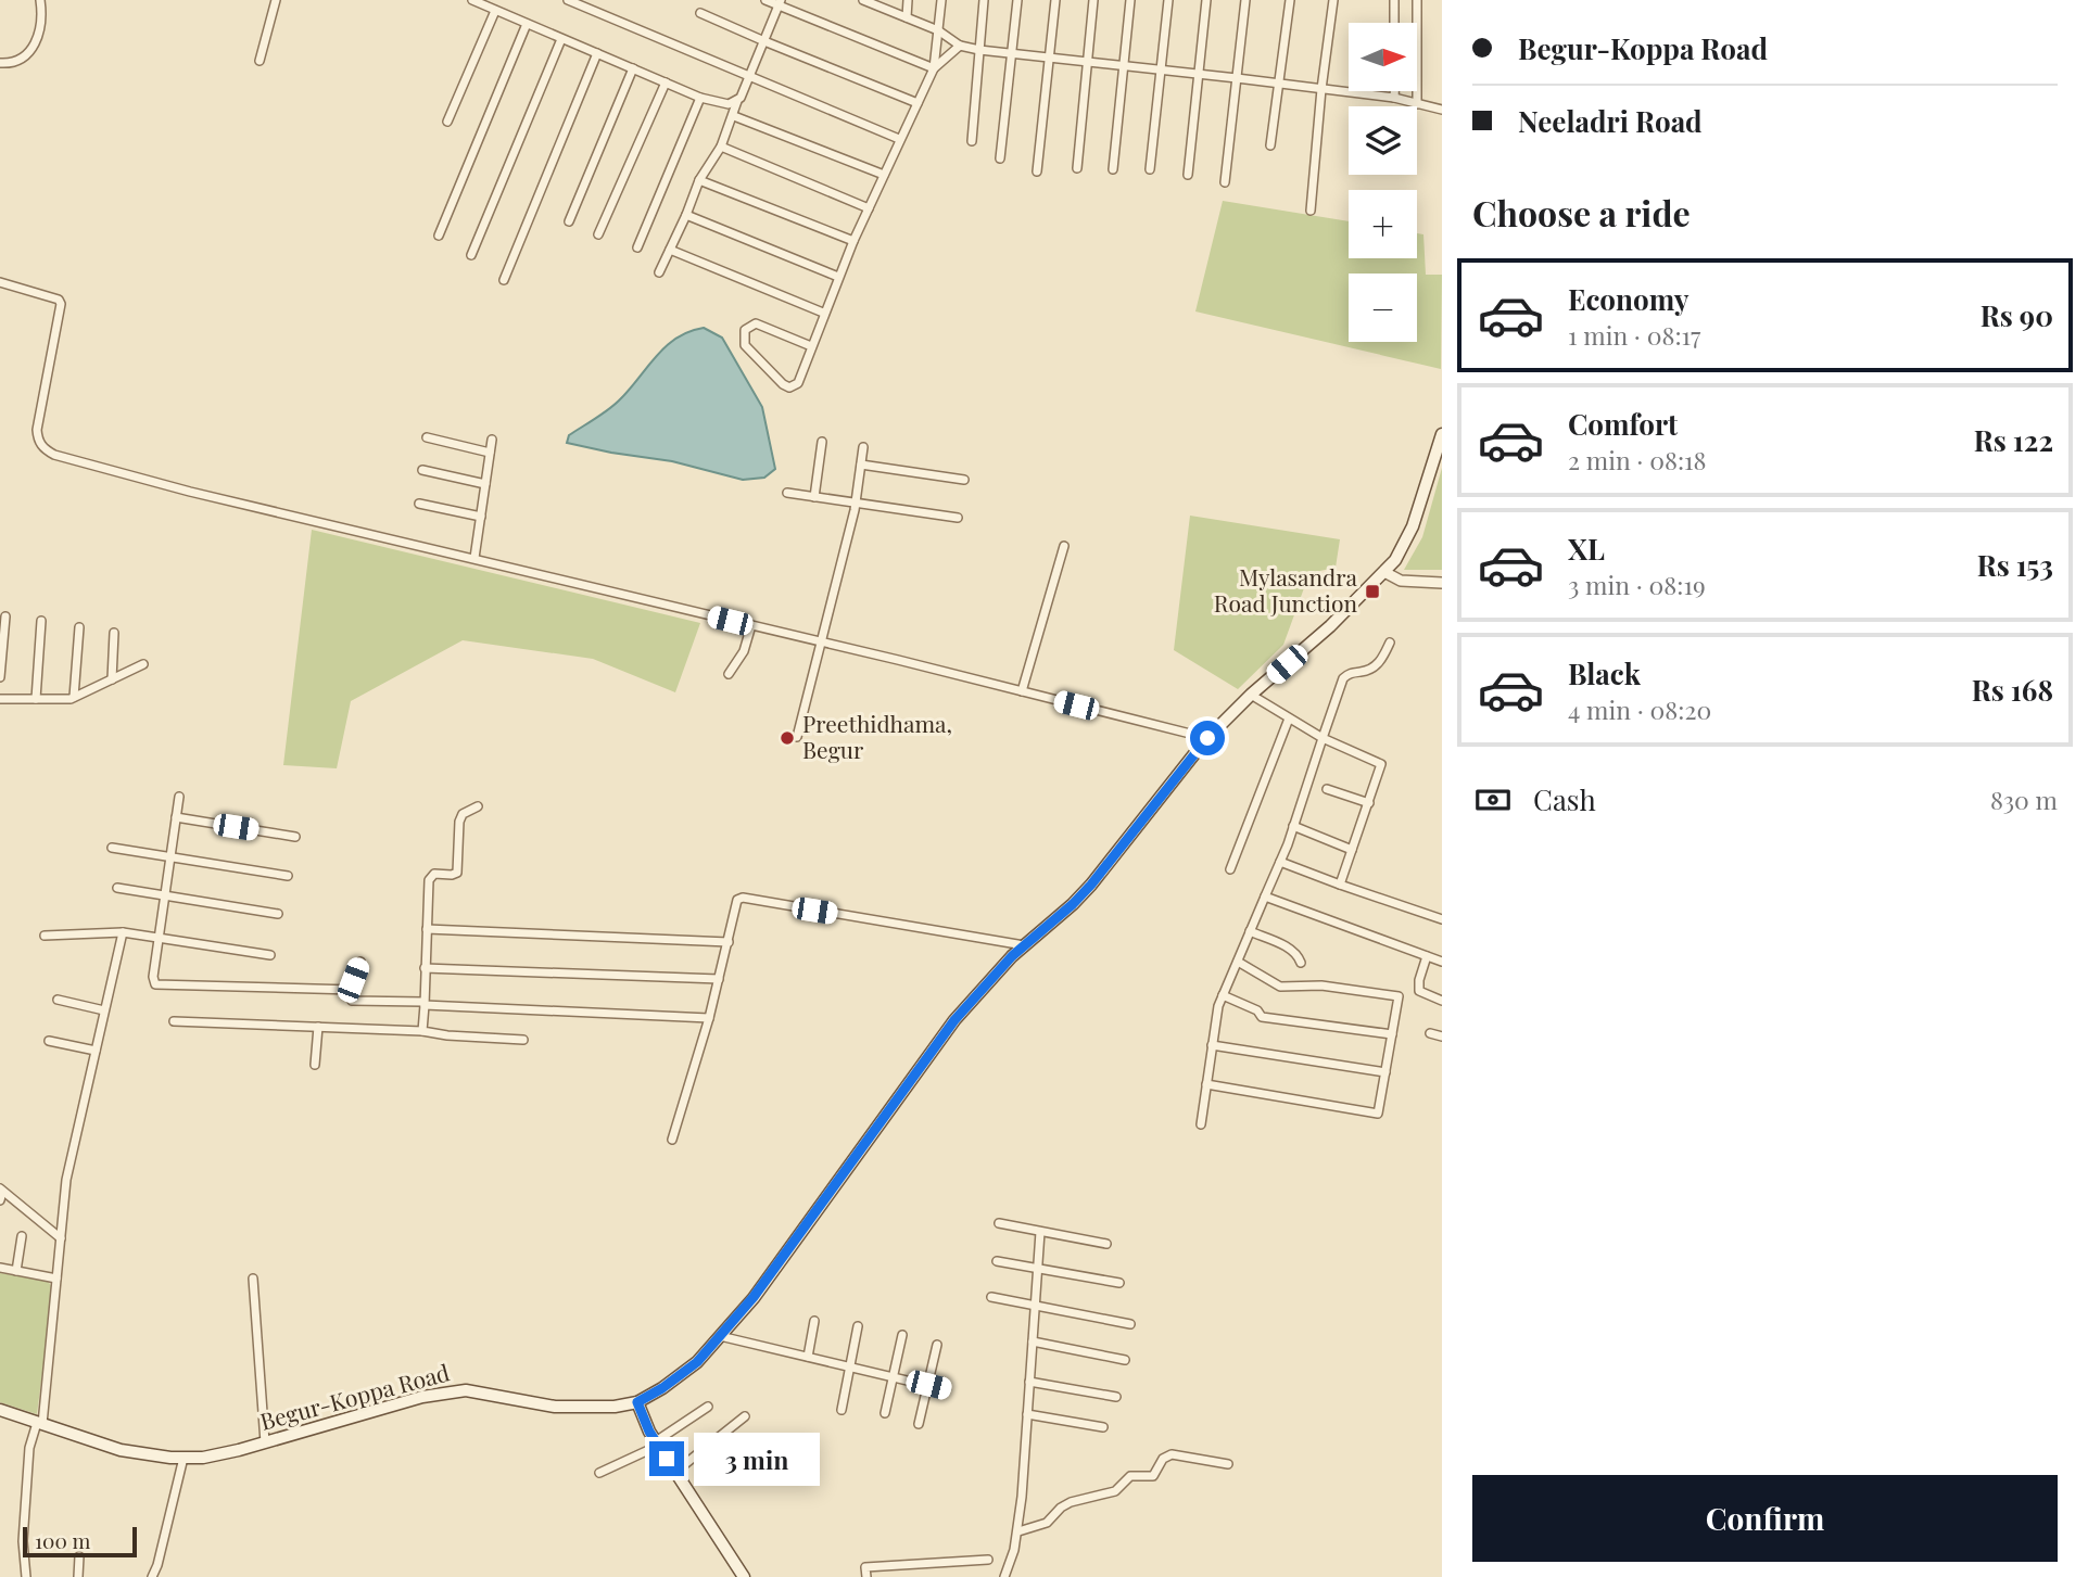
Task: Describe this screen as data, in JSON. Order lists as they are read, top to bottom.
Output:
{
  "streets": {
    "main road": ["Begur-Koppa Road"]
  },
  "places": {
    "transit": ["Mylasandra Road Junction"],
    "other": ["Preethidhama, Begur"]
  },
  "scale_bar": "100 m",
  "north": "right",
  "page": {
    "banner": ["Begur-Koppa Road", "Neeladri Road"],
    "map_buttons": ["+", "−"],
    "heading": "Choose a ride",
    "list": [
      {
        "name": "Economy",
        "note": "1 min · 08:17",
        "value": "Rs 90"
      },
      {
        "name": "Comfort",
        "note": "2 min · 08:18",
        "value": "Rs 122"
      },
      {
        "name": "XL",
        "note": "3 min · 08:19",
        "value": "Rs 153"
      },
      {
        "name": "Black",
        "note": "4 min · 08:20",
        "value": "Rs 168"
      }
    ],
    "pay": ["Cash", "830 m"],
    "bubble": "3 min",
    "buttons": "Confirm",
    "scale": "100 m"
  }
}
